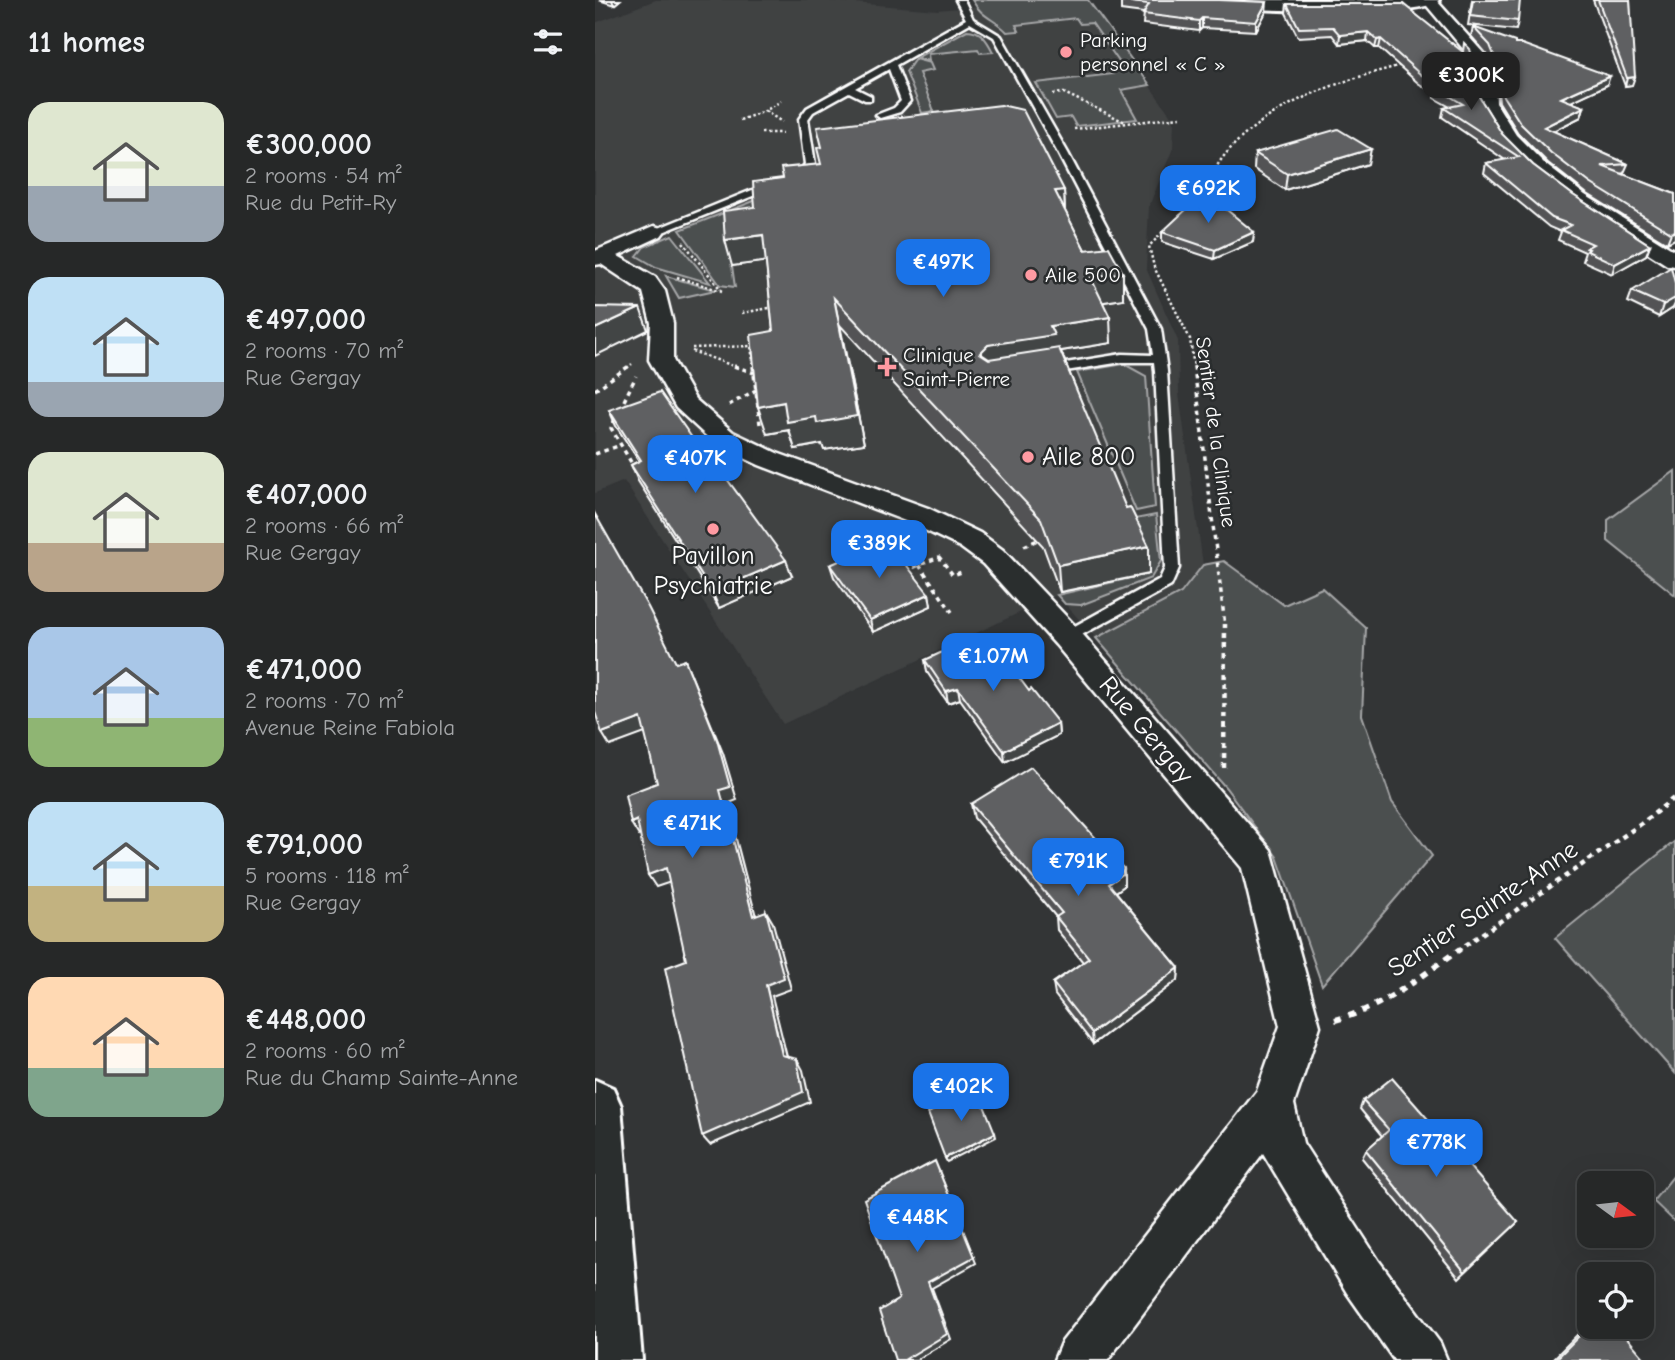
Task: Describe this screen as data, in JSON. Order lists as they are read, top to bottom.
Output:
{
  "streets": {
    "street": ["Rue Gergay"],
    "path": ["Sentier de la Clinique", "Sentier Sainte-Anne"]
  },
  "crossings": [
    ["Sentier de la Clinique", "Rue Gergay"],
    ["Rue Gergay", "Sentier Sainte-Anne"]
  ],
  "places": {
    "other": [
      "Parking personnel « C »",
      "Aile 500",
      "Aile 800",
      "Pavillon Psychiatrie"
    ],
    "health": ["Clinique Saint-Pierre"]
  },
  "north": "right",
  "page": {
    "heading": "11 homes",
    "price": [
      "€300K",
      "€692K",
      "€497K",
      "€407K",
      "€389K",
      "€1.07M",
      "€471K",
      "€791K",
      "€402K",
      "€778K",
      "€448K"
    ],
    "list": [
      {
        "name": "€300,000",
        "note": "2 rooms · 54 m² · Rue du Petit-Ry"
      },
      {
        "name": "€497,000",
        "note": "2 rooms · 70 m² · Rue Gergay"
      },
      {
        "name": "€407,000",
        "note": "2 rooms · 66 m² · Rue Gergay"
      },
      {
        "name": "€471,000",
        "note": "2 rooms · 70 m² · Avenue Reine Fabiola"
      },
      {
        "name": "€791,000",
        "note": "5 rooms · 118 m² · Rue Gergay"
      },
      {
        "name": "€448,000",
        "note": "2 rooms · 60 m² · Rue du Champ Sainte-Anne"
      }
    ]
  }
}
